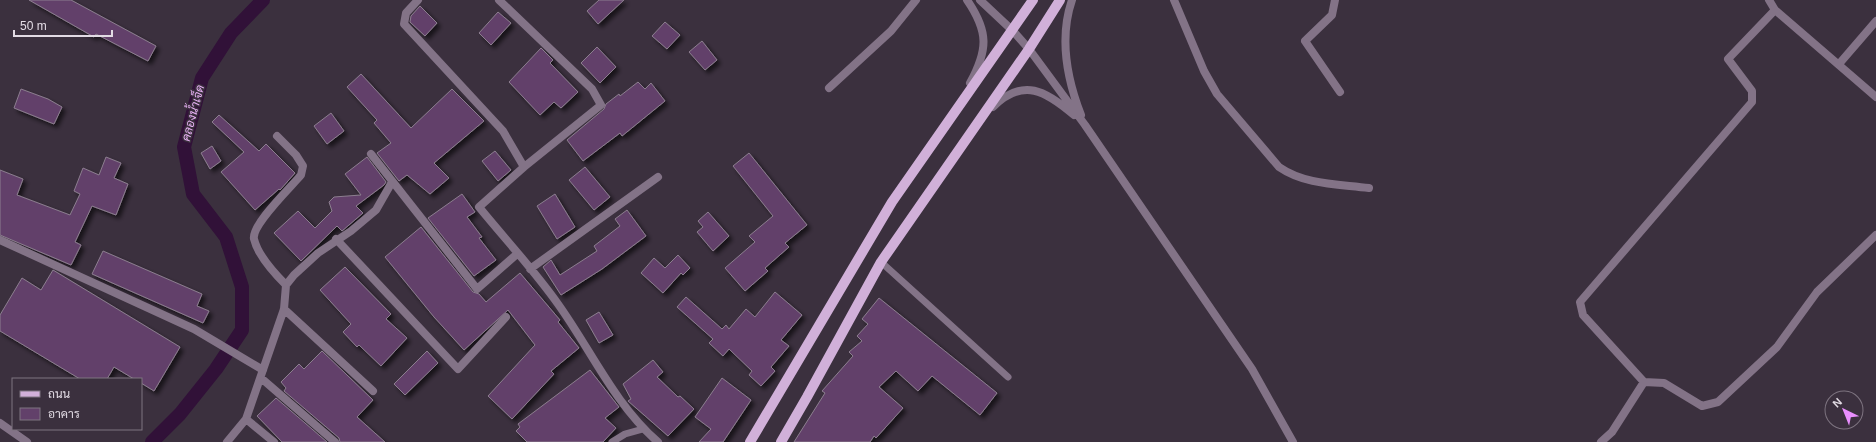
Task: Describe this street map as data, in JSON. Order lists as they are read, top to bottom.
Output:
{
  "water": ["คลองน้ำเจ็ด"],
  "legend": ["ถนน", "อาคาร"],
  "scale_bar": "50 m",
  "north": "top left"
}
